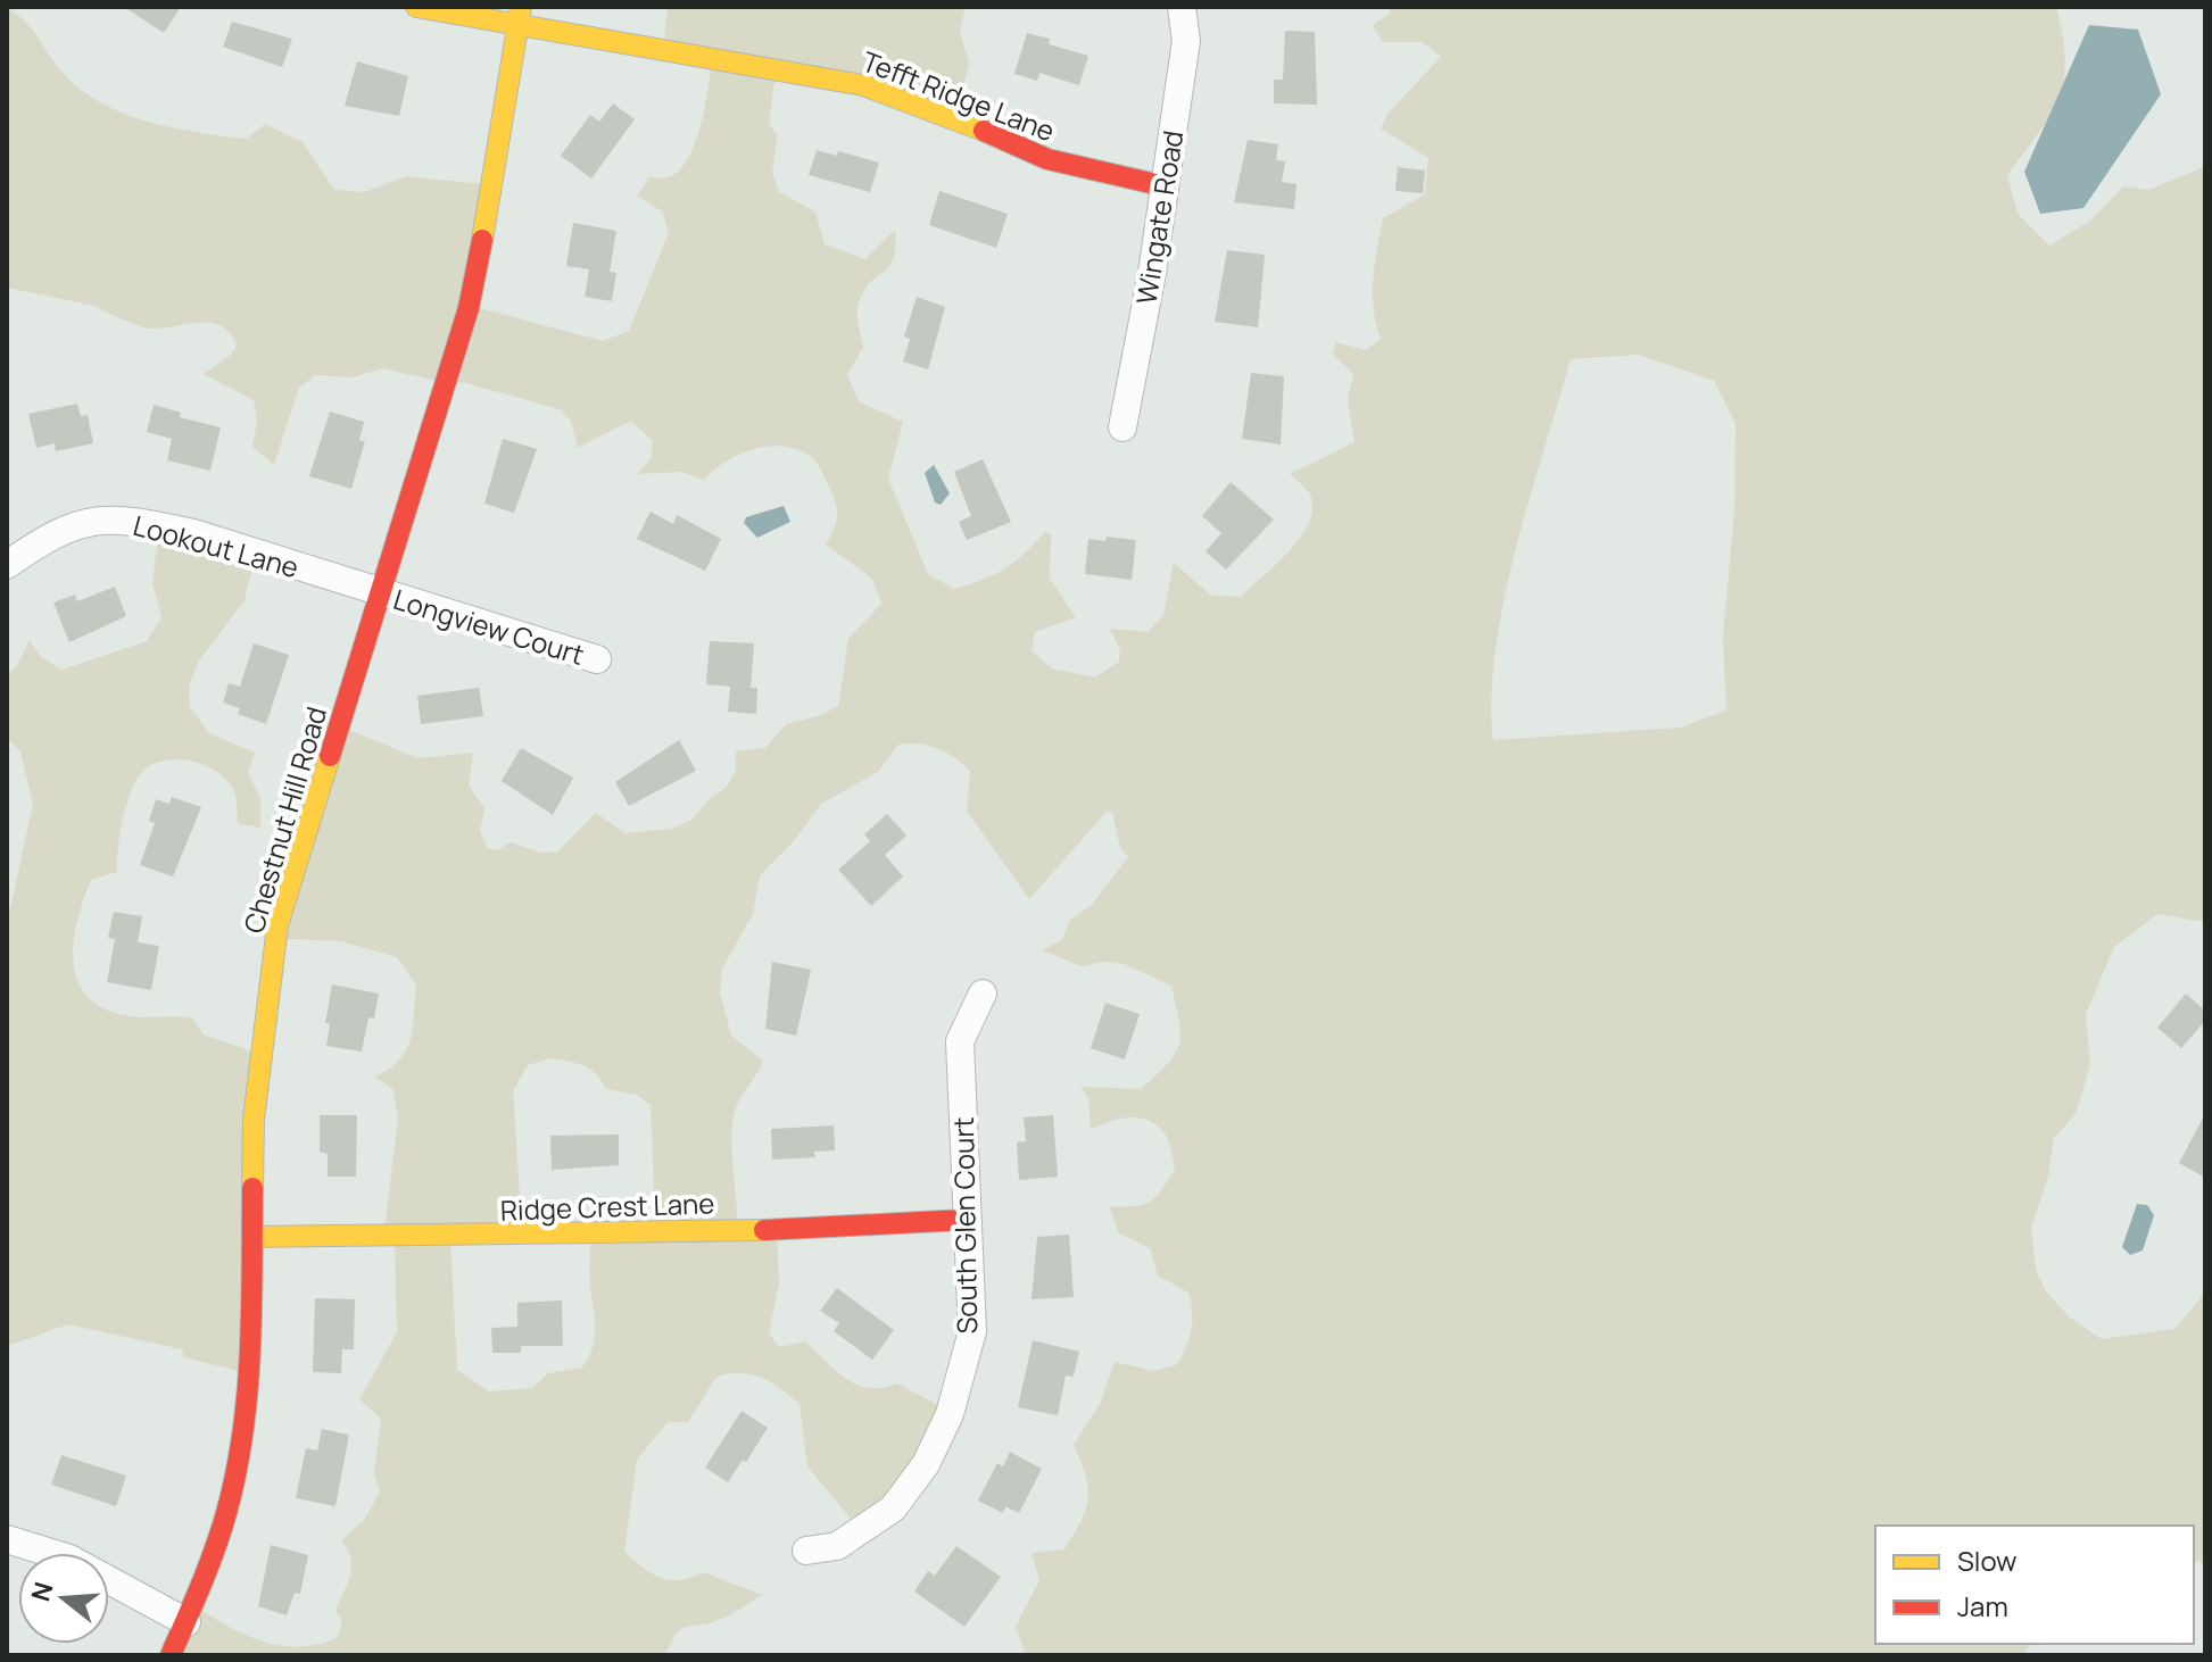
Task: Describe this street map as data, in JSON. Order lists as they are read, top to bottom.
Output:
{
  "streets": {
    "street": [
      "Tefft Ridge Lane",
      "Wingate Road",
      "Lookout Lane",
      "Longview Court",
      "Chestnut Hill Road",
      "Ridge Crest Lane",
      "South Glen Court"
    ]
  },
  "crossings": [
    ["Tefft Ridge Lane", "Wingate Road"],
    ["Tefft Ridge Lane", "Chestnut Hill Road"],
    ["Lookout Lane", "Longview Court"],
    ["Lookout Lane", "Chestnut Hill Road"],
    ["Longview Court", "Chestnut Hill Road"],
    ["Chestnut Hill Road", "Ridge Crest Lane"],
    ["Ridge Crest Lane", "South Glen Court"]
  ],
  "legend": ["Slow", "Jam"],
  "north": "left"
}
